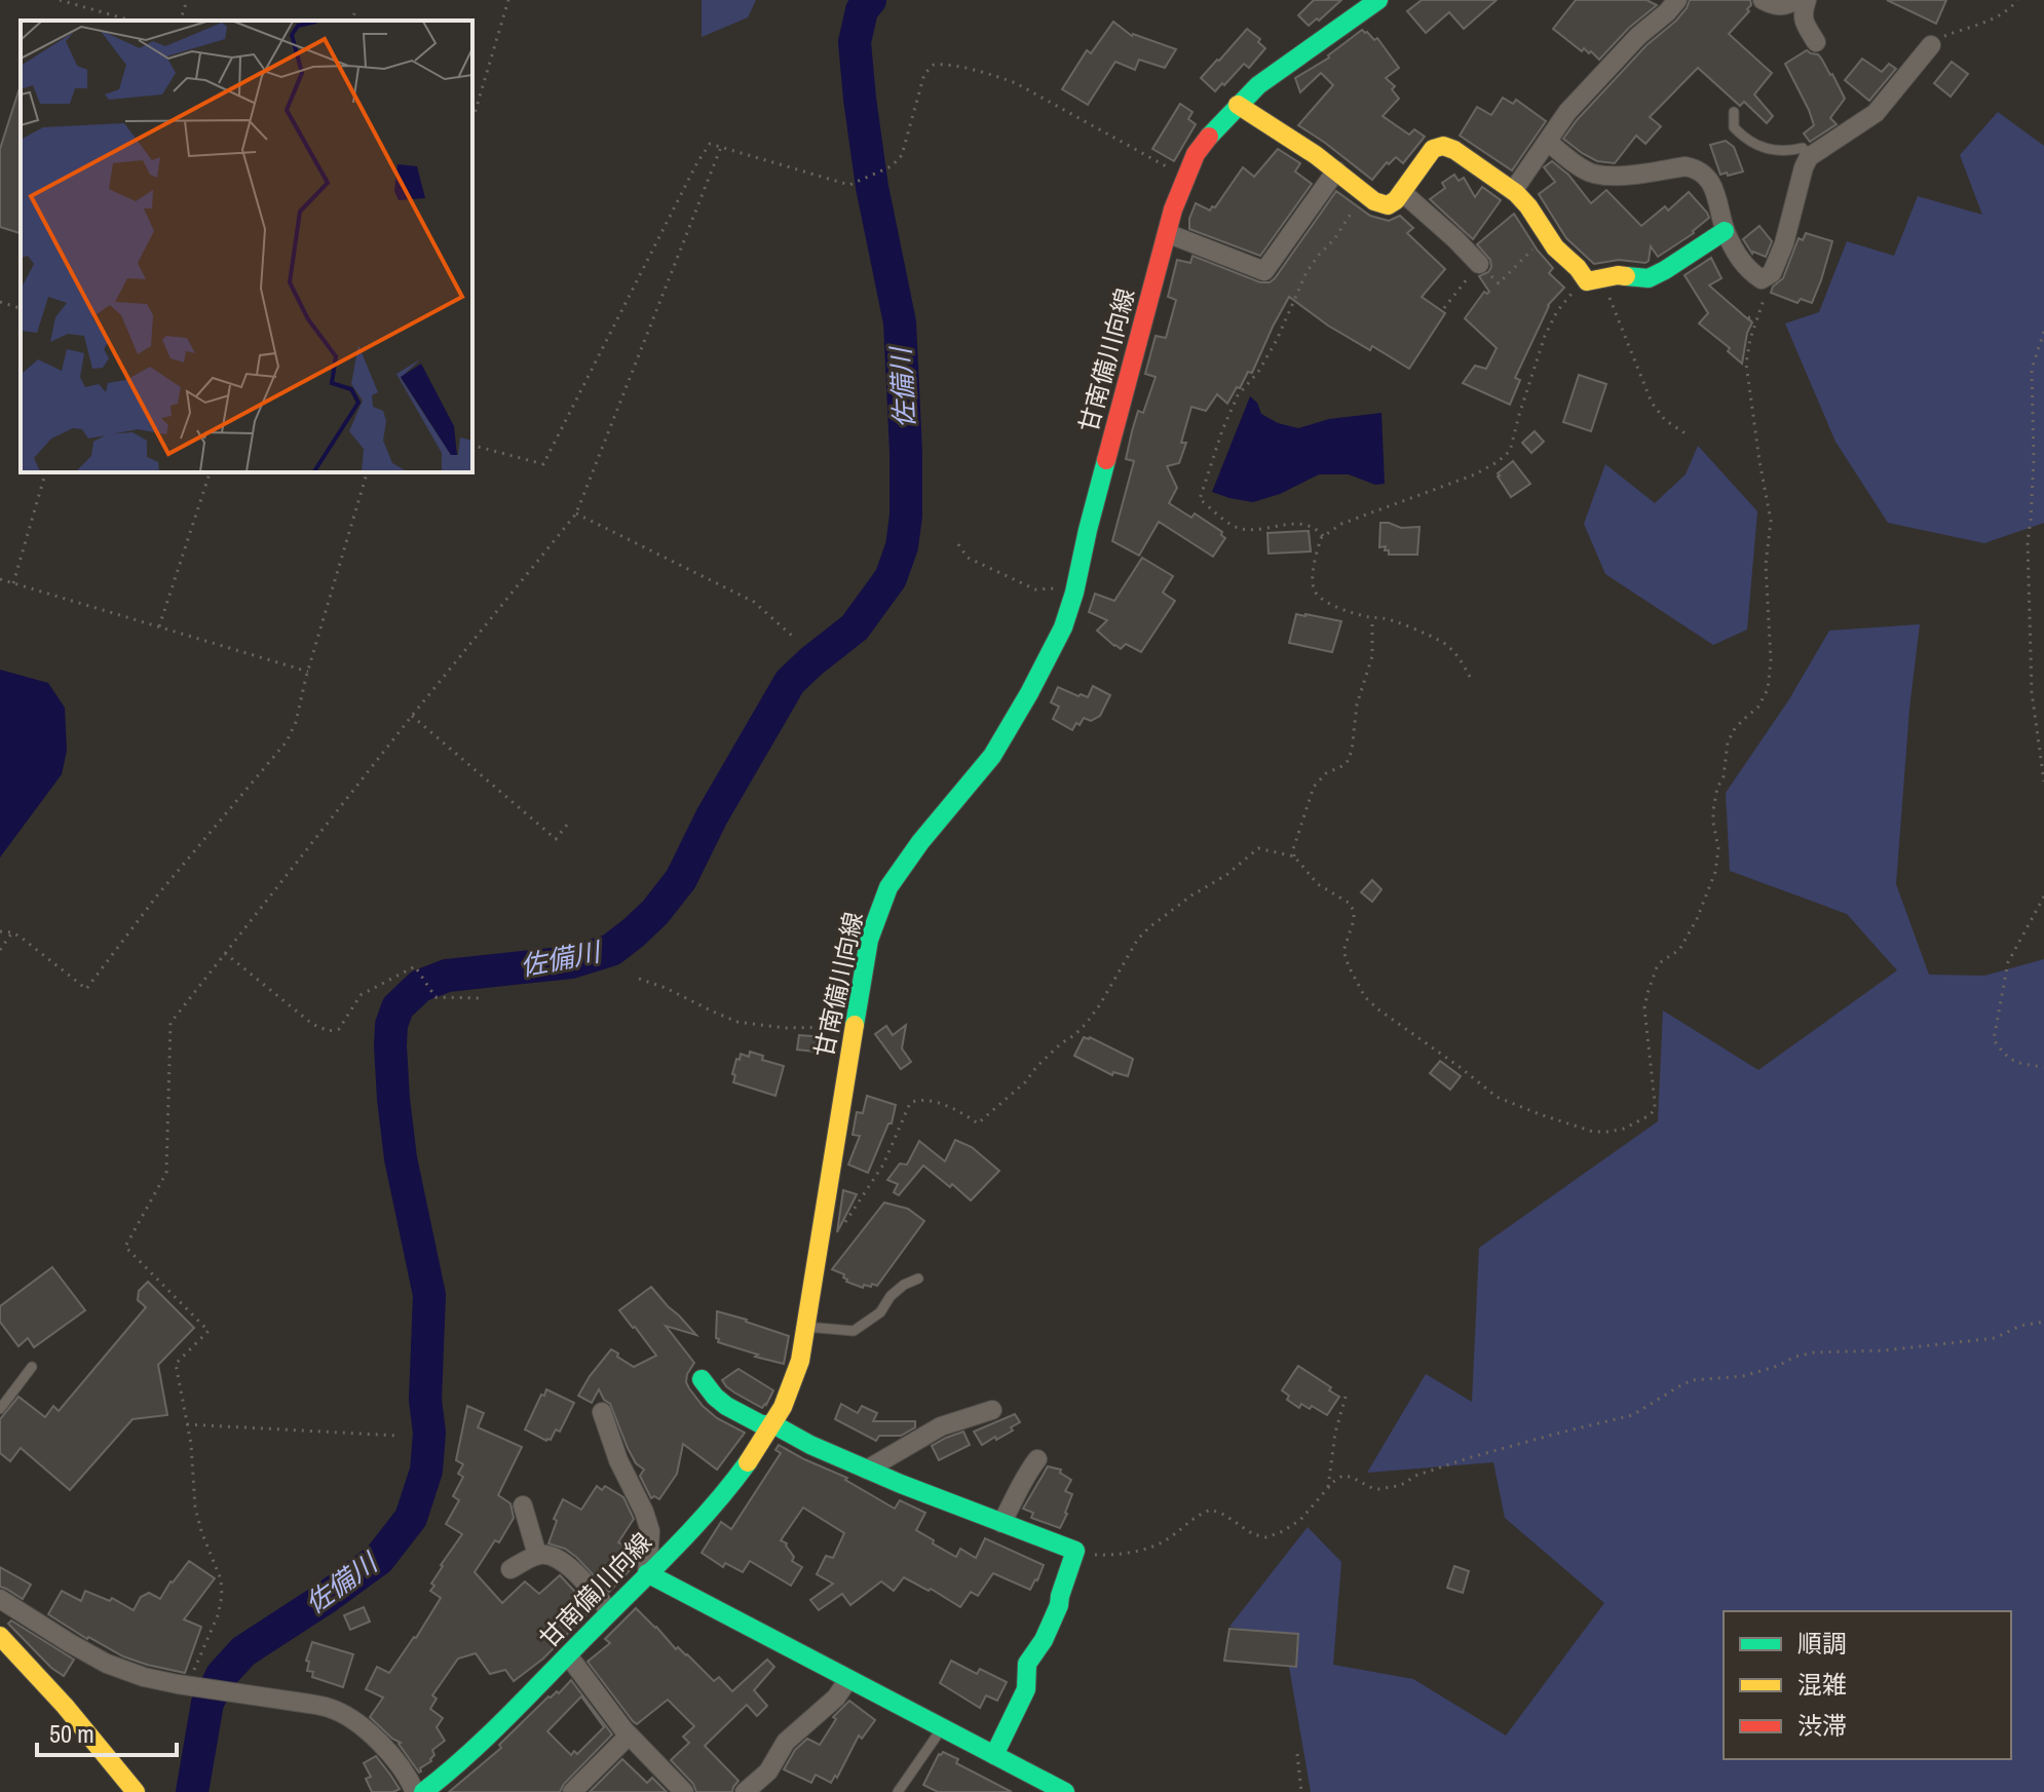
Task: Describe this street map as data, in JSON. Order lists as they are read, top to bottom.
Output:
{
  "streets": {
    "main road": ["甘南備川向線"]
  },
  "water": ["佐備川"],
  "legend": ["順調", "混雑", "渋滞"],
  "scale_bar": "50 m"
}
